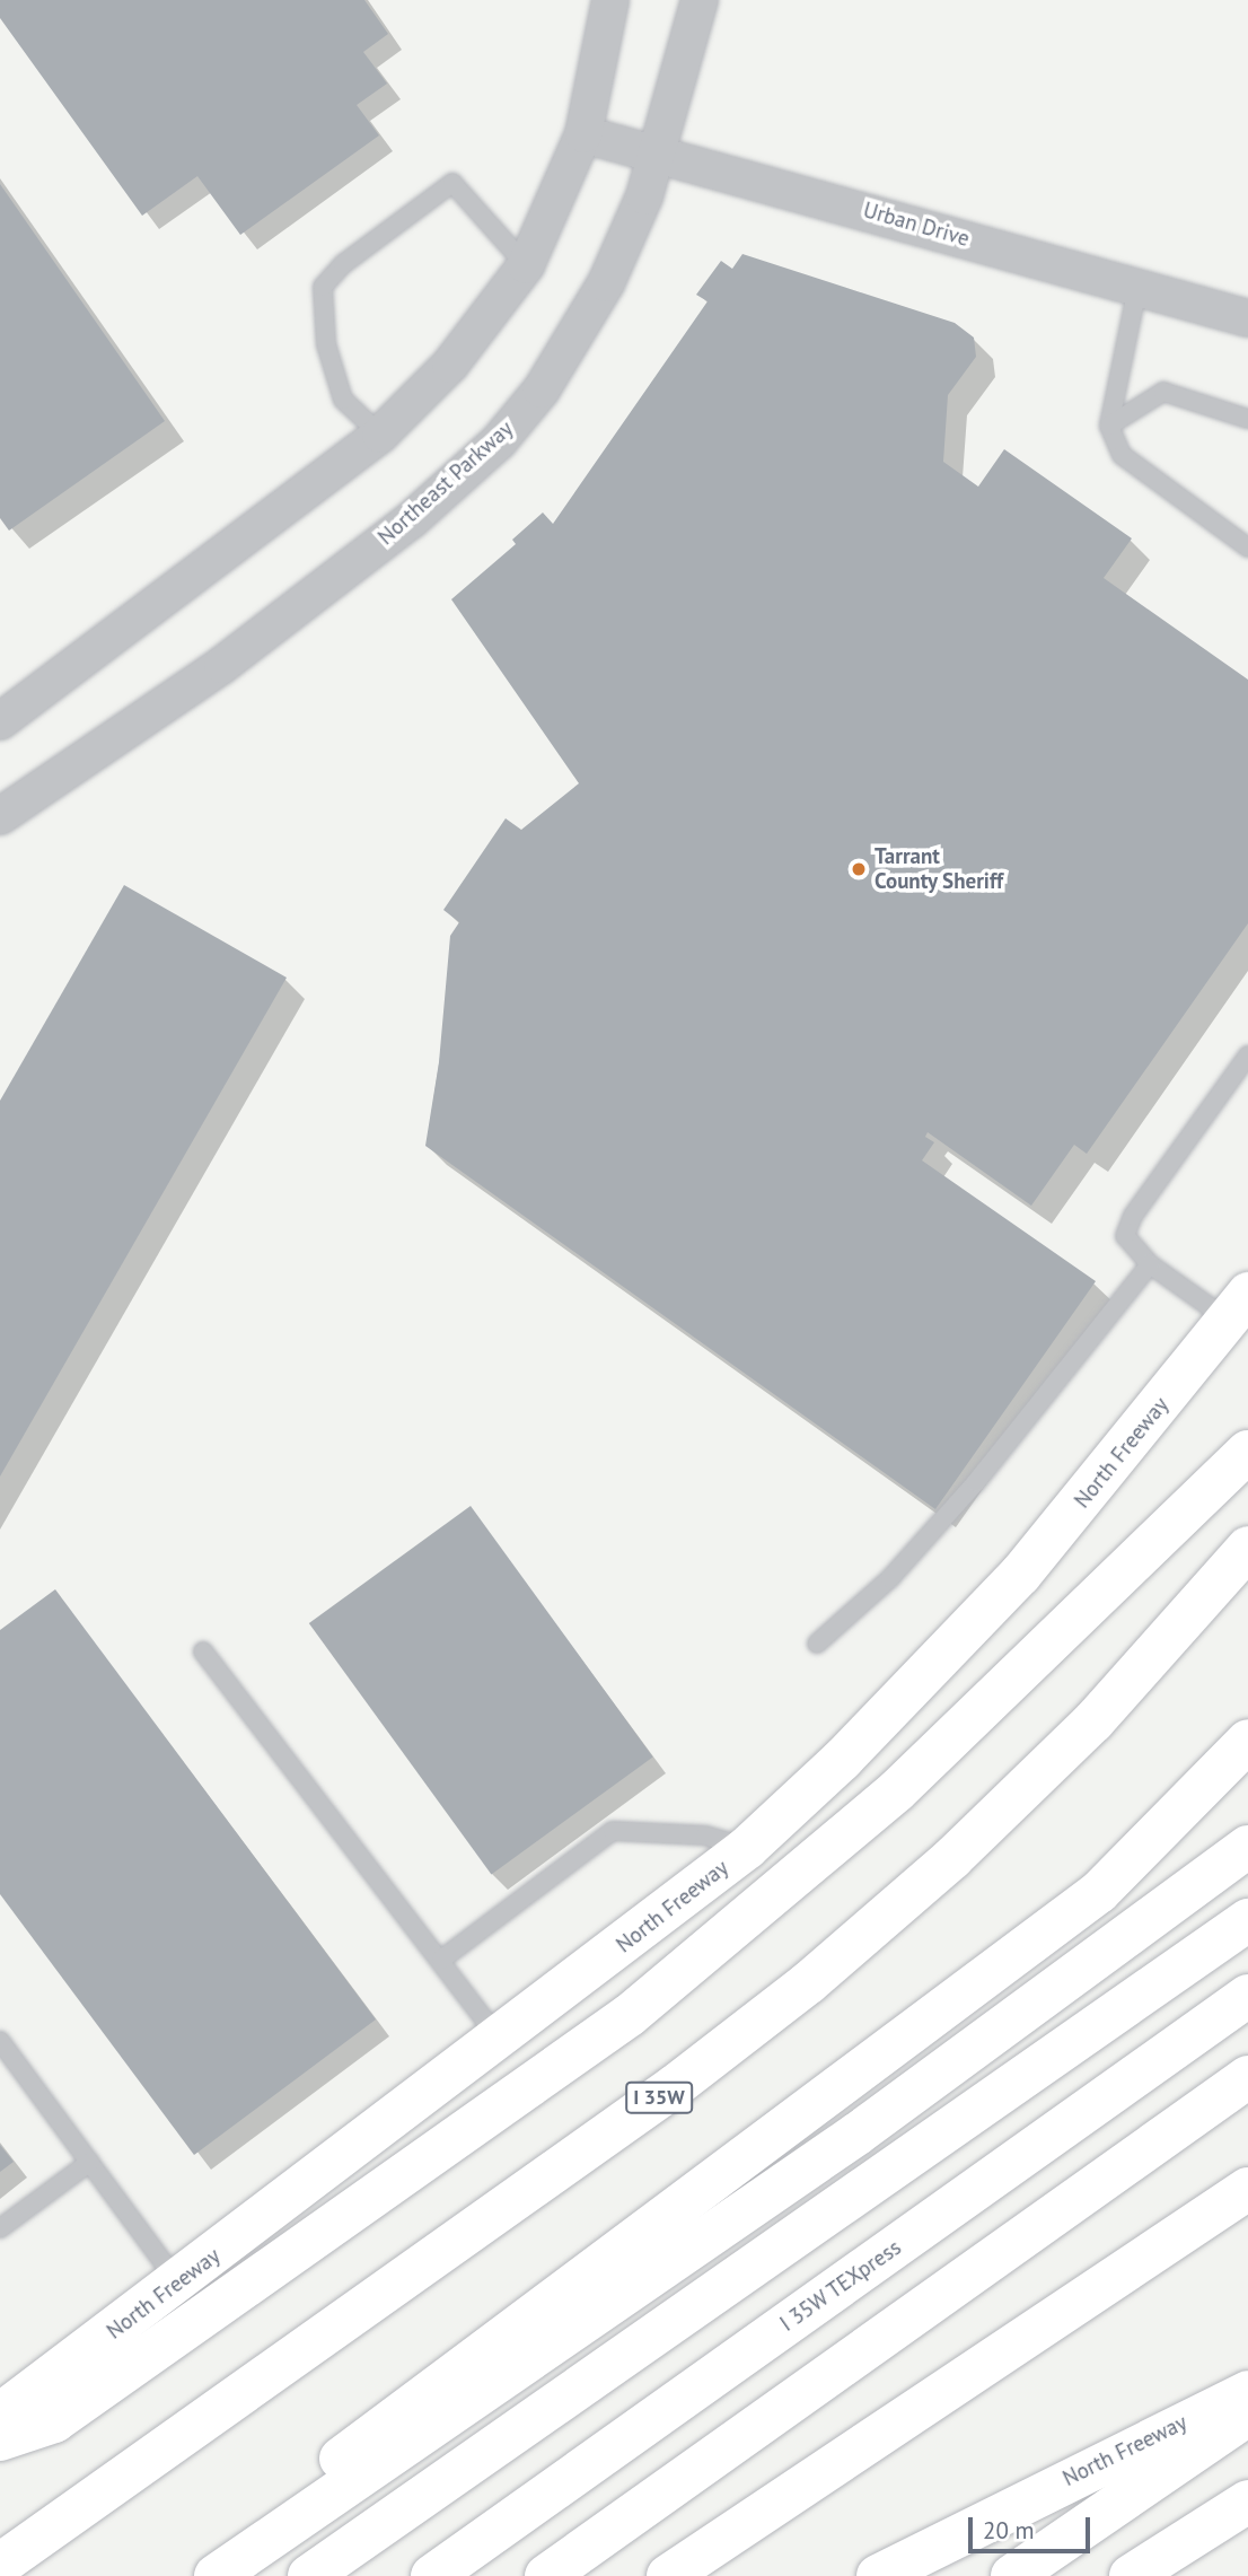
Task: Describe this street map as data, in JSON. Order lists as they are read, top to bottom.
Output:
{
  "streets": {
    "main road": ["North Freeway", "I 35W", "I 35W TEXpress"],
    "street": ["Urban Drive", "Northeast Parkway"]
  },
  "crossings": [
    ["Urban Drive", "Northeast Parkway"]
  ],
  "places": ["Tarrant County Sheriff"],
  "scale_bar": "20 m"
}
